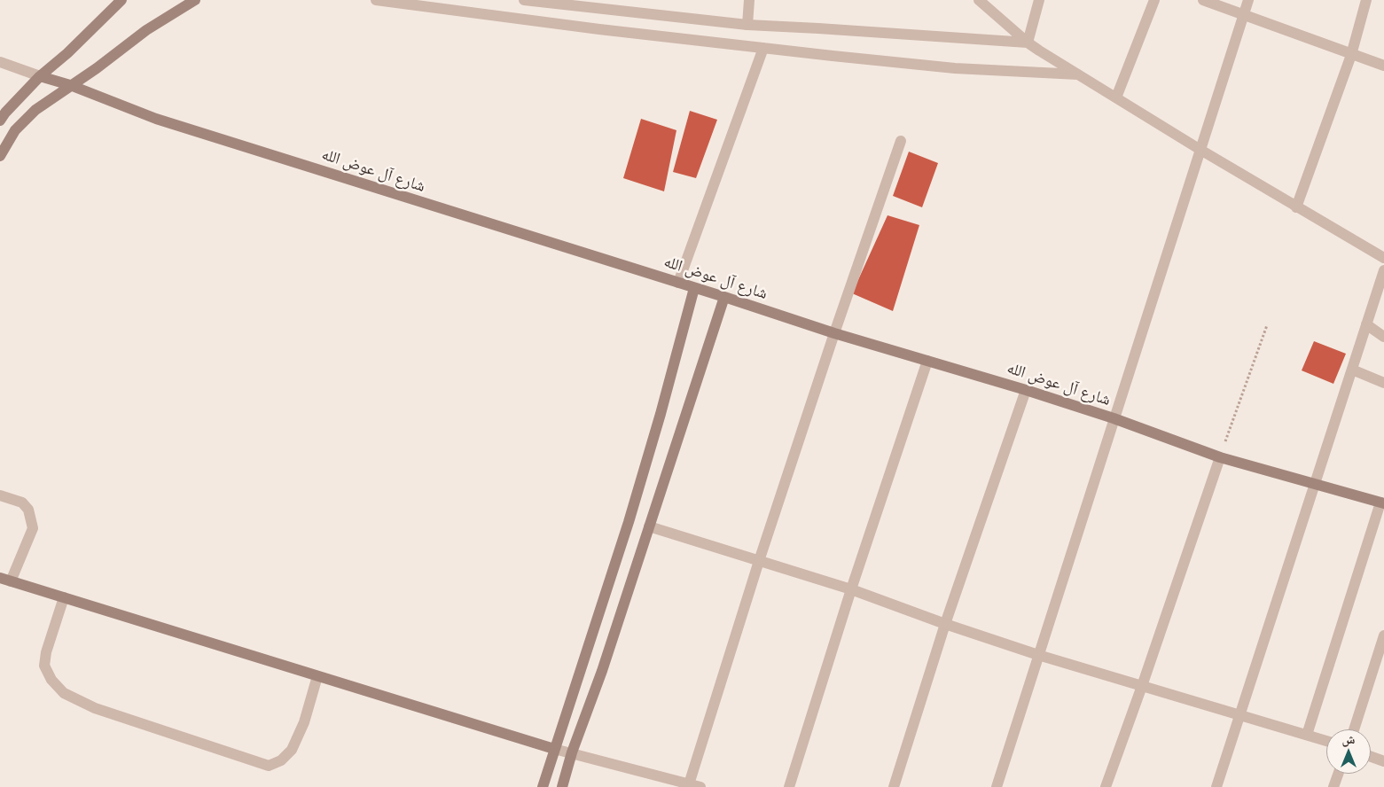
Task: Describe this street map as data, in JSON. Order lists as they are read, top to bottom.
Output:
{
  "streets": {
    "street": ["شارع آل عوض الله"]
  },
  "north": "top"
}
